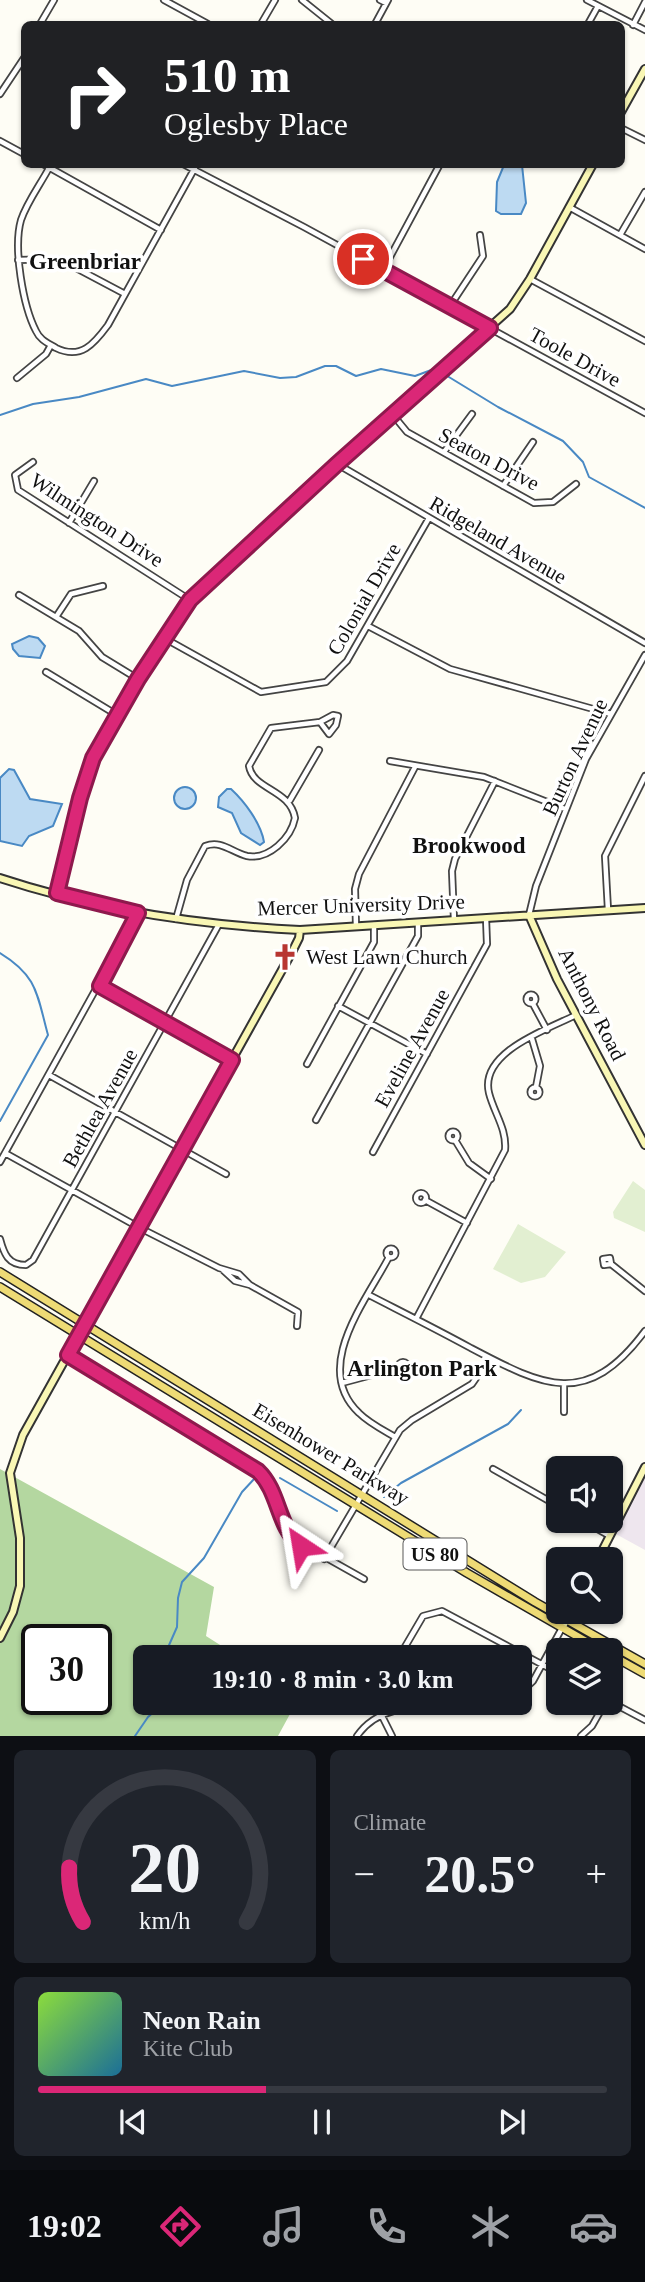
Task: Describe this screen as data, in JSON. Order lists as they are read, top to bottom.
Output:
{
  "streets": {
    "main road": ["Eisenhower Parkway", "US 80"],
    "street": [
      "Toole Drive",
      "Seaton Drive",
      "Wilmington Drive",
      "Ridgeland Avenue",
      "Colonial Drive",
      "Burton Avenue",
      "Mercer University Drive",
      "Anthony Road",
      "Eveline Avenue",
      "Bethlea Avenue"
    ]
  },
  "crossings": [
    ["Ridgeland Avenue", "Colonial Drive"],
    ["Burton Avenue", "Mercer University Drive"],
    ["Burton Avenue", "Anthony Road"],
    ["Mercer University Drive", "Anthony Road"],
    ["Mercer University Drive", "Eveline Avenue"],
    ["Mercer University Drive", "Bethlea Avenue"]
  ],
  "districts": ["Greenbriar", "Brookwood", "Arlington Park"],
  "places": {
    "church": ["West Lawn Church"]
  },
  "page": {
    "turn": ["510 m", "Oglesby Place"],
    "limit": "30",
    "trip": "19:10 · 8 min · 3.0 km",
    "tile": "Climate",
    "heat": ["−", "20.5°", "+"],
    "song": ["Neon Rain", "Kite Club"],
    "tabs": "19:02",
    "gauge": ["20", "km/h"]
  }
}
